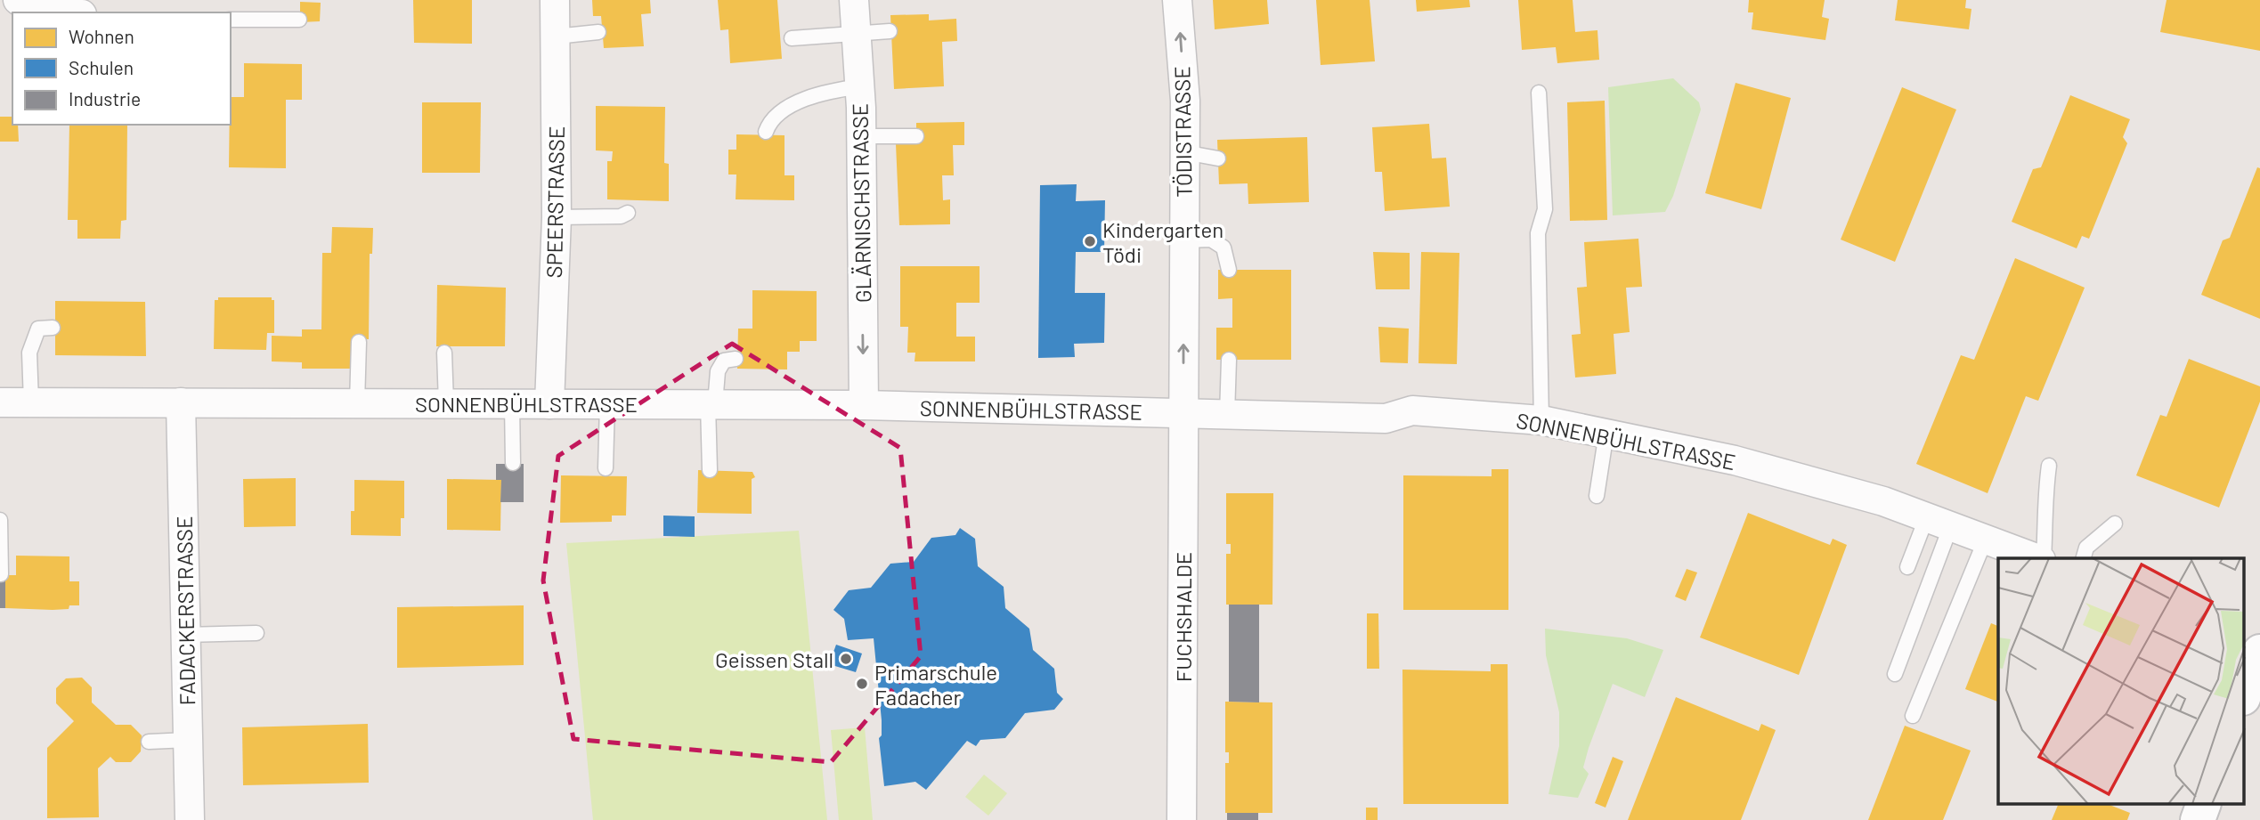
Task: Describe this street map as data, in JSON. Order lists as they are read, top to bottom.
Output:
{
  "streets": {
    "street": [
      "TÖDISTRASSE",
      "SPEERSTRASSE",
      "GLÄRNISCHSTRASSE",
      "SONNENBÜHLSTRASSE",
      "FADACKERSTRASSE",
      "FUCHSHALDE"
    ]
  },
  "crossings": [
    ["TÖDISTRASSE", "SONNENBÜHLSTRASSE"],
    ["TÖDISTRASSE", "FUCHSHALDE"],
    ["SPEERSTRASSE", "SONNENBÜHLSTRASSE"],
    ["GLÄRNISCHSTRASSE", "SONNENBÜHLSTRASSE"],
    ["SONNENBÜHLSTRASSE", "FADACKERSTRASSE"],
    ["SONNENBÜHLSTRASSE", "FUCHSHALDE"]
  ],
  "one_way": ["TÖDISTRASSE", "GLÄRNISCHSTRASSE"],
  "places": ["Kindergarten Tödi", "Geissen Stall", "Primarschule Fadacher"],
  "legend": ["Wohnen", "Schulen", "Industrie"]
}
